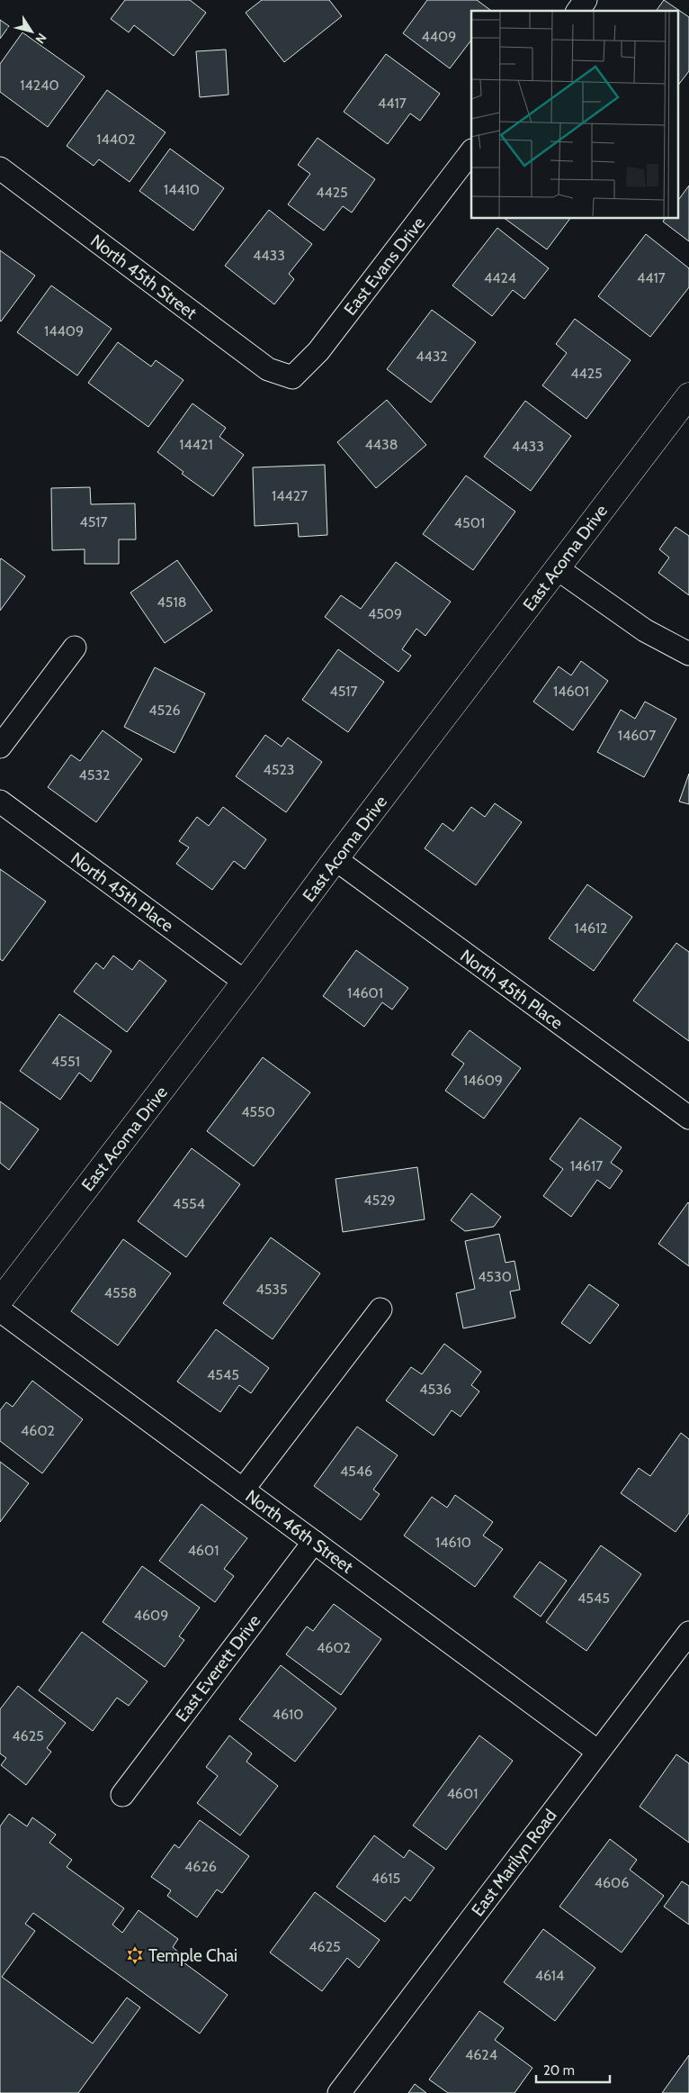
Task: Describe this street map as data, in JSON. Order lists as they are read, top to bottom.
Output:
{
  "streets": {
    "street": [
      "East Evans Drive",
      "North 45th Street",
      "East Acoma Drive",
      "North 45th Place",
      "North 46th Street",
      "East Everett Drive",
      "East Marilyn Road"
    ]
  },
  "crossings": [
    ["East Evans Drive", "North 45th Street"],
    ["East Acoma Drive", "North 45th Place"],
    ["North 46th Street", "East Everett Drive"],
    ["North 46th Street", "East Marilyn Road"]
  ],
  "places": {
    "synagogue": ["Temple Chai"]
  },
  "house_numbers": [
    "4409",
    "14240",
    "4417",
    "14402",
    "14410",
    "4425",
    "4433",
    "4424",
    "4417",
    "14409",
    "4432",
    "4425",
    "14421",
    "4438",
    "4433",
    "14427",
    "4517",
    "4501",
    "4518",
    "4509",
    "4517",
    "14601",
    "4526",
    "14607",
    "4523",
    "4532",
    "14612",
    "14601",
    "4551",
    "14609",
    "4550",
    "14617",
    "4529",
    "4554",
    "4530",
    "4535",
    "4558",
    "4545",
    "4536",
    "4602",
    "4546",
    "14610",
    "4601",
    "4545",
    "4609",
    "4602",
    "4610",
    "4625",
    "4601",
    "4626",
    "4615",
    "4606",
    "4625",
    "4614",
    "4624"
  ],
  "scale_bar": "20 m",
  "north": "bottom right"
}
